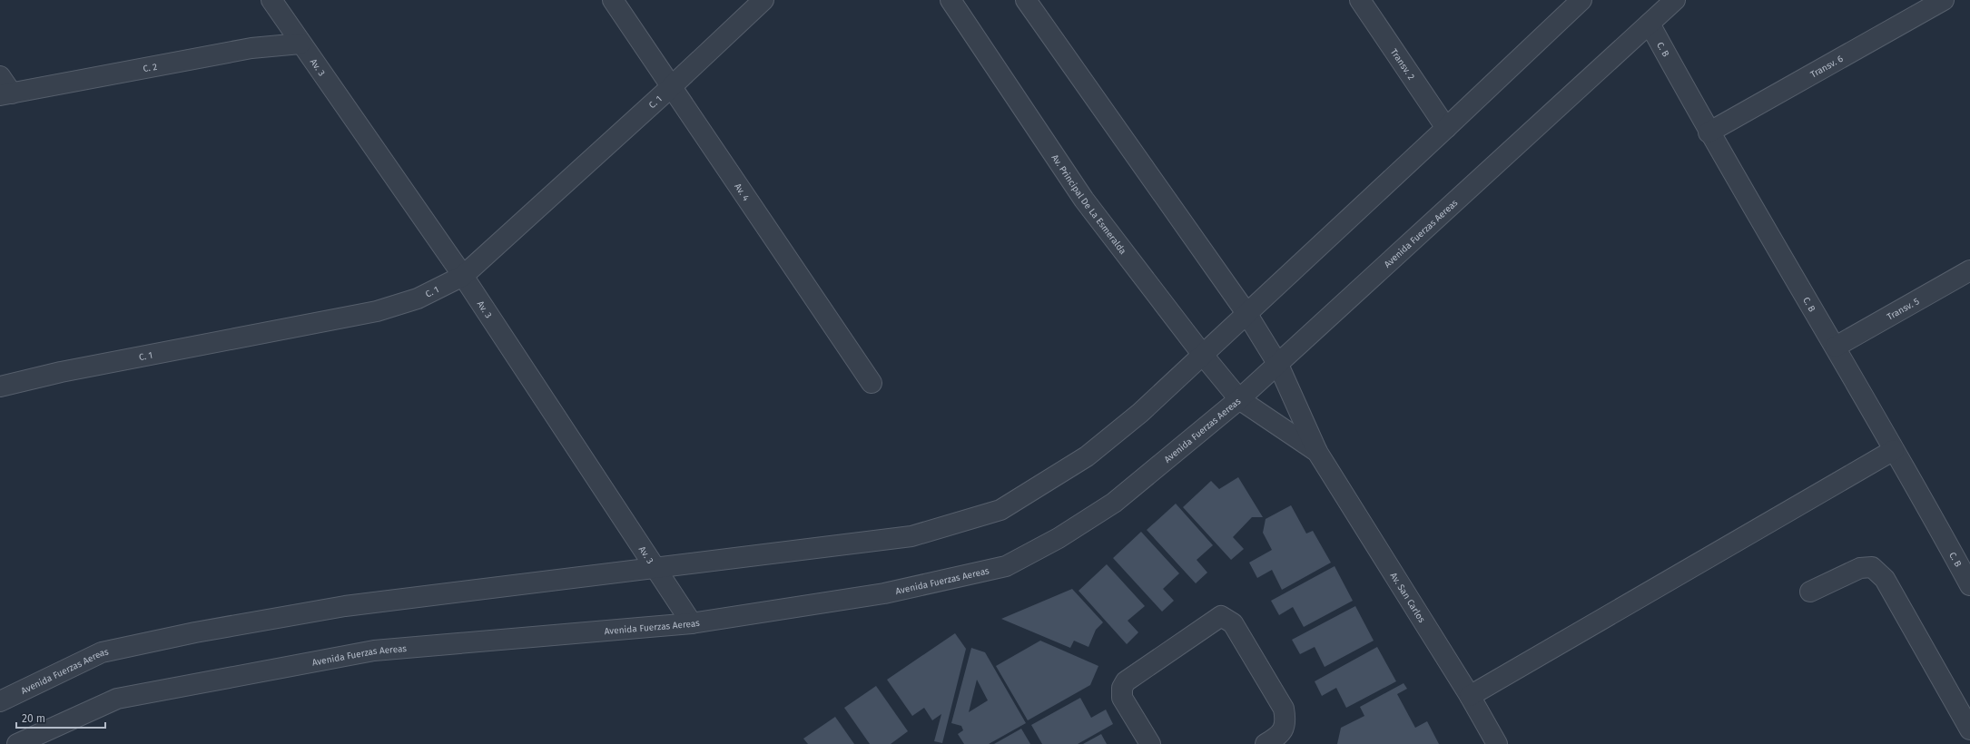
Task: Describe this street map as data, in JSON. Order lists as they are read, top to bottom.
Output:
{
  "streets": {
    "street": [
      "C. B",
      "Transv. 2",
      "Transv. 6",
      "C. 2",
      "Av. 3",
      "C. 1",
      "Av. 4",
      "Av. Principal De La Esmeralda",
      "Avenida Fuerzas Aereas",
      "Transv. 5",
      "Av. San Carlos"
    ]
  },
  "crossings": [
    ["C. B", "Transv. 6"],
    ["C. B", "Avenida Fuerzas Aereas"],
    ["C. B", "Transv. 5"],
    ["Transv. 2", "Avenida Fuerzas Aereas"],
    ["C. 2", "Av. 3"],
    ["Av. 3", "C. 1"],
    ["Av. 3", "Avenida Fuerzas Aereas"],
    ["C. 1", "Av. 4"],
    ["Av. Principal De La Esmeralda", "Avenida Fuerzas Aereas"],
    ["Av. Principal De La Esmeralda", "Av. San Carlos"],
    ["Avenida Fuerzas Aereas", "Av. San Carlos"]
  ],
  "scale_bar": "20 m"
}
